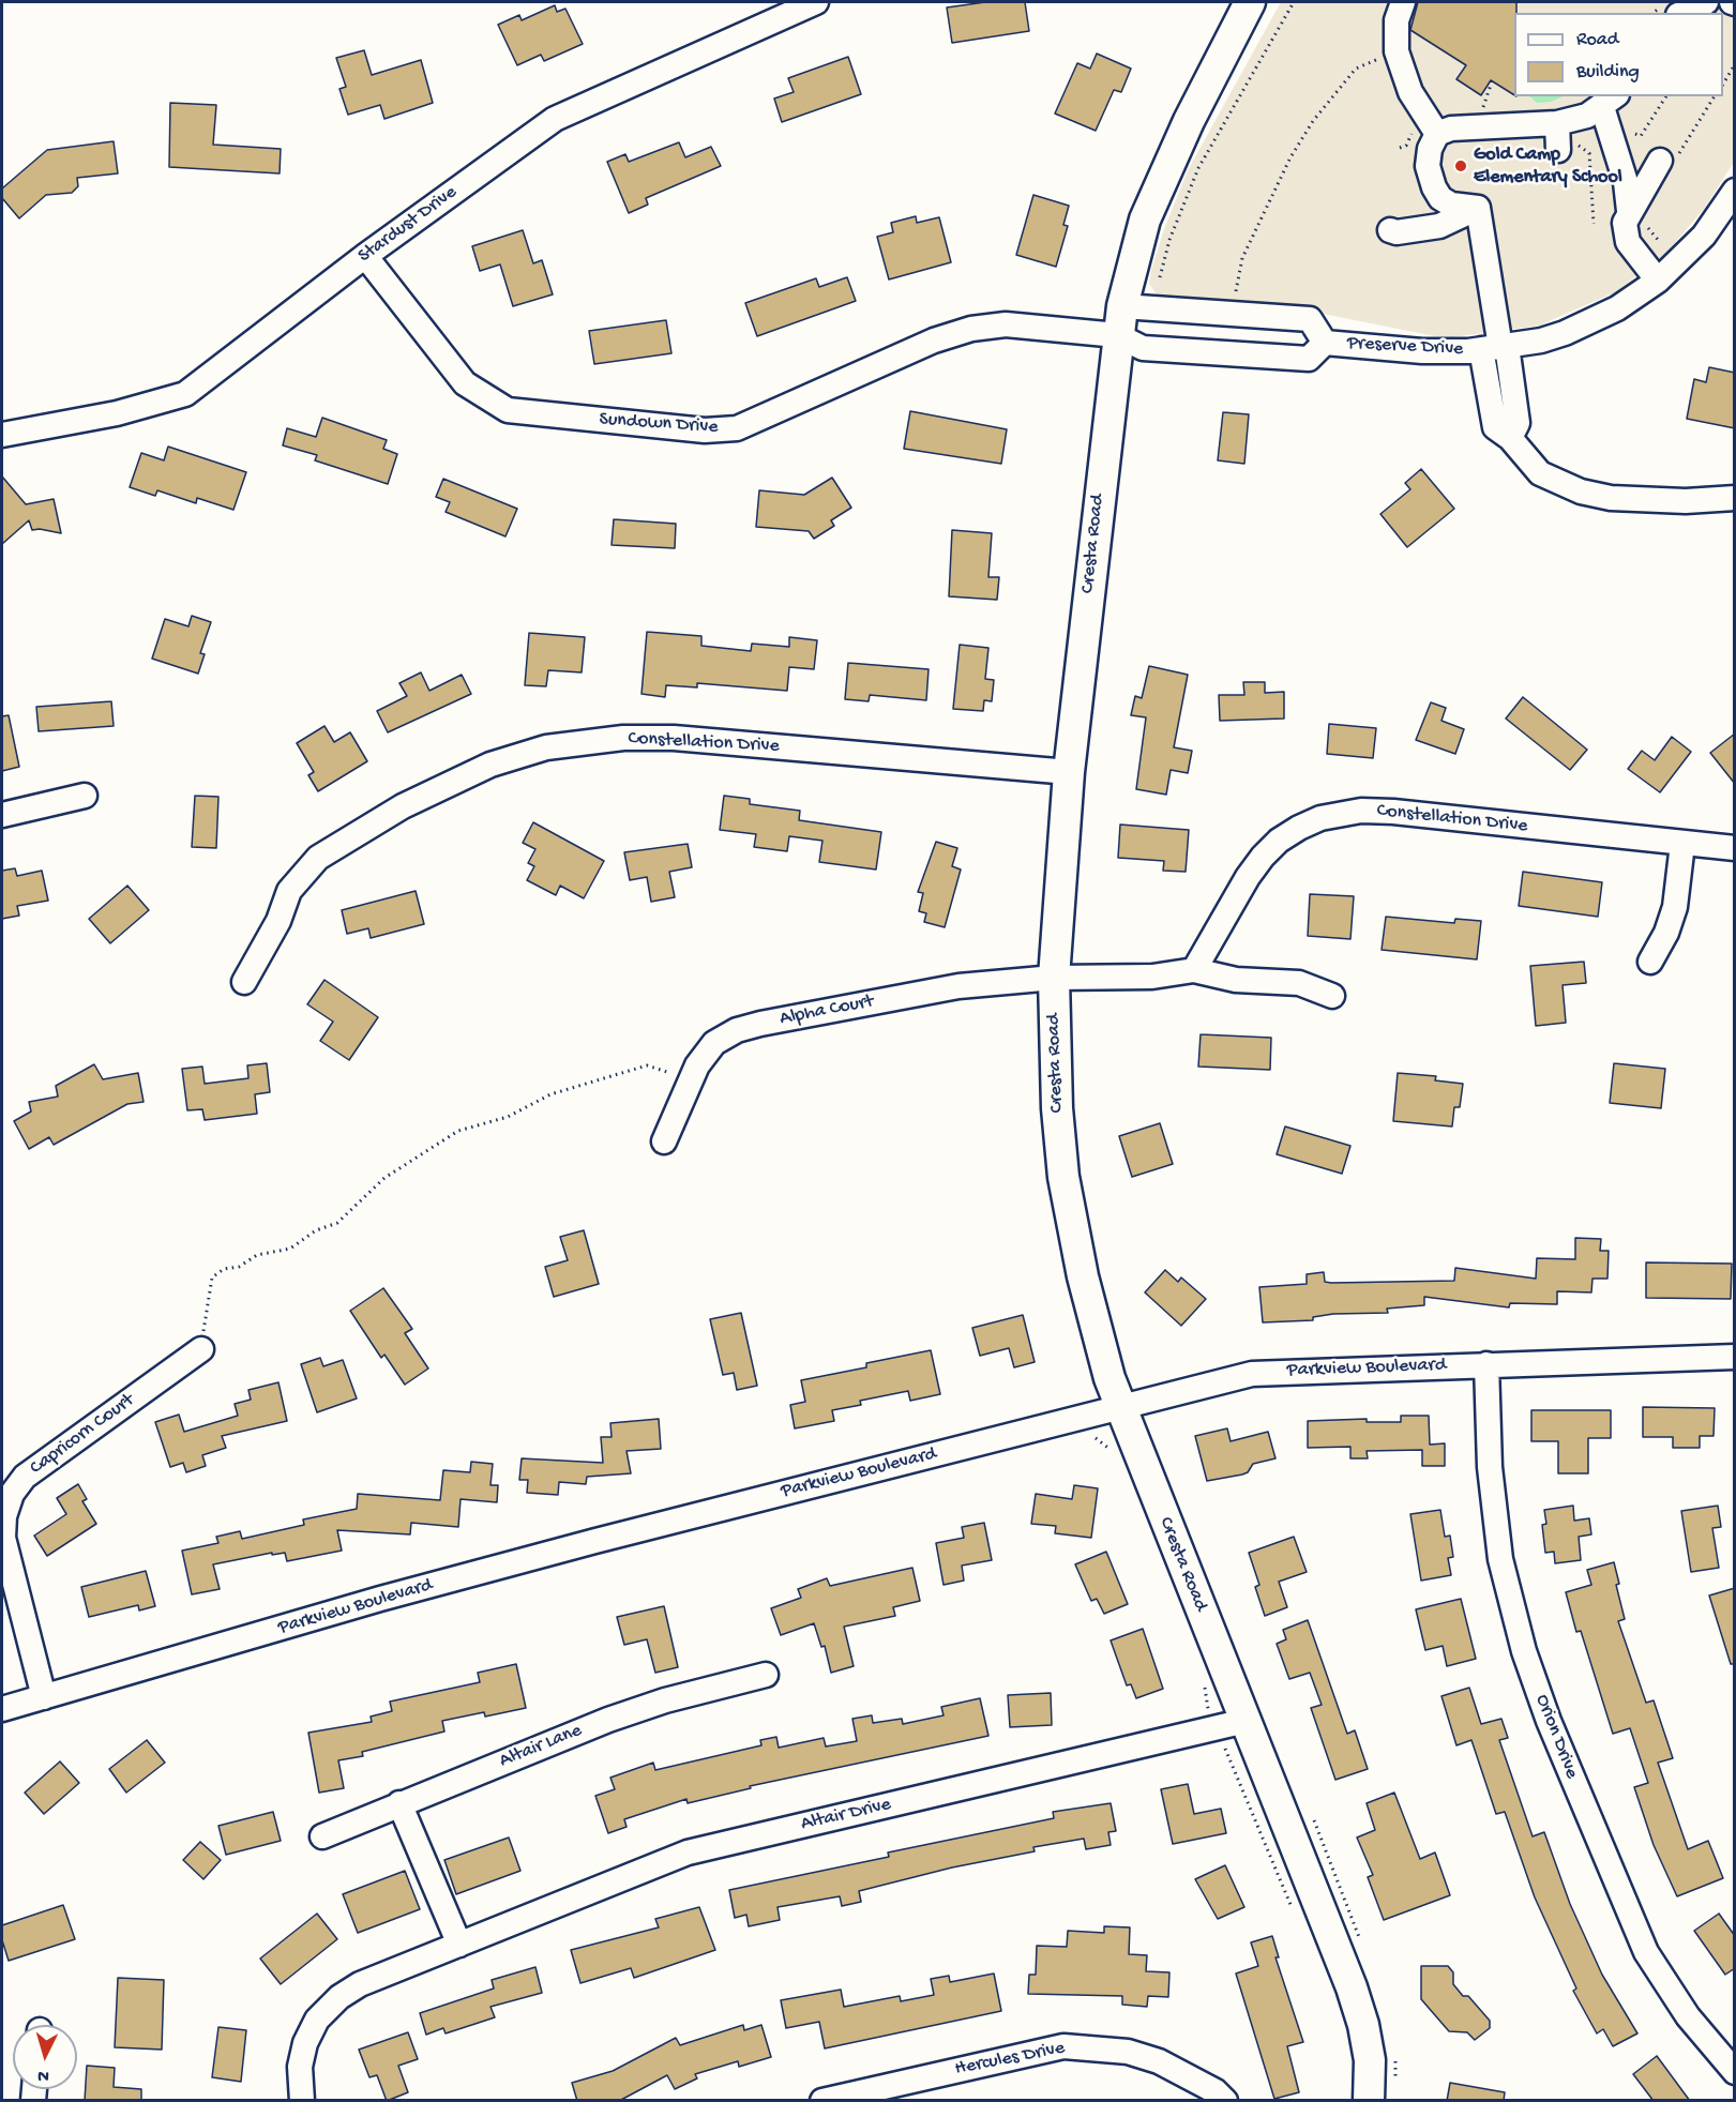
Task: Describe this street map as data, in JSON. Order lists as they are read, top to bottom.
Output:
{
  "streets": {
    "main road": ["Cresta Road"],
    "street": [
      "Stardust Drive",
      "Preserve Drive",
      "Sundown Drive",
      "Constellation Drive",
      "Alpha Court",
      "Parkview Boulevard",
      "Capricorn Court",
      "Orion Drive",
      "Altair Lane",
      "Altair Drive",
      "Hercules Drive"
    ]
  },
  "crossings": [
    ["Stardust Drive", "Sundown Drive"],
    ["Preserve Drive", "Sundown Drive"],
    ["Preserve Drive", "Cresta Road"],
    ["Sundown Drive", "Cresta Road"],
    ["Cresta Road", "Constellation Drive"],
    ["Cresta Road", "Alpha Court"],
    ["Cresta Road", "Parkview Boulevard"],
    ["Cresta Road", "Altair Drive"],
    ["Parkview Boulevard", "Capricorn Court"],
    ["Parkview Boulevard", "Orion Drive"]
  ],
  "places": ["Gold Camp Elementary School"],
  "legend": ["Road", "Building"],
  "north": "bottom"
}
